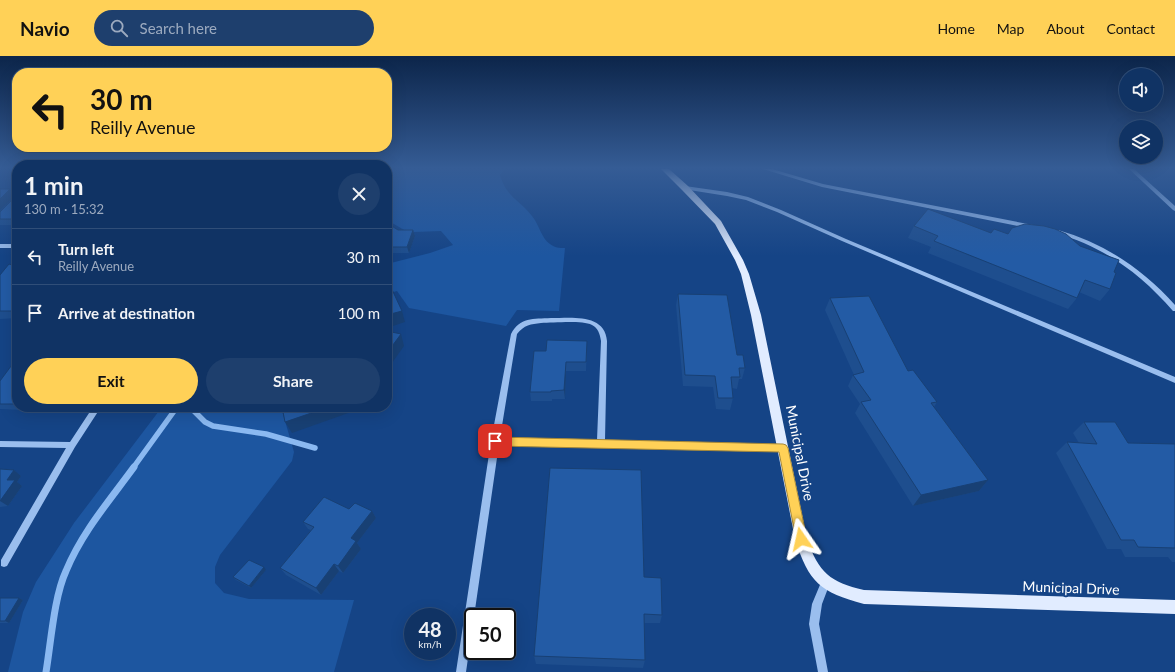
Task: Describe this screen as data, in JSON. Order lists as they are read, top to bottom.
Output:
{
  "streets": {
    "main road": ["Municipal Drive"]
  },
  "page": {
    "header": "Navio",
    "search": "Search here",
    "nav": [
      "Home",
      "Map",
      "About",
      "Contact"
    ],
    "turn": ["30 m", "Reilly Avenue"],
    "heading": ["1 min", "130 m · 15:32"],
    "list": [
      {
        "name": "Turn left",
        "note": "Reilly Avenue",
        "value": "30 m"
      },
      {
        "name": "Arrive at destination",
        "value": "100 m"
      }
    ],
    "buttons": ["Exit", "Share"],
    "speed": "48 km/h",
    "limit": "50"
  }
}
